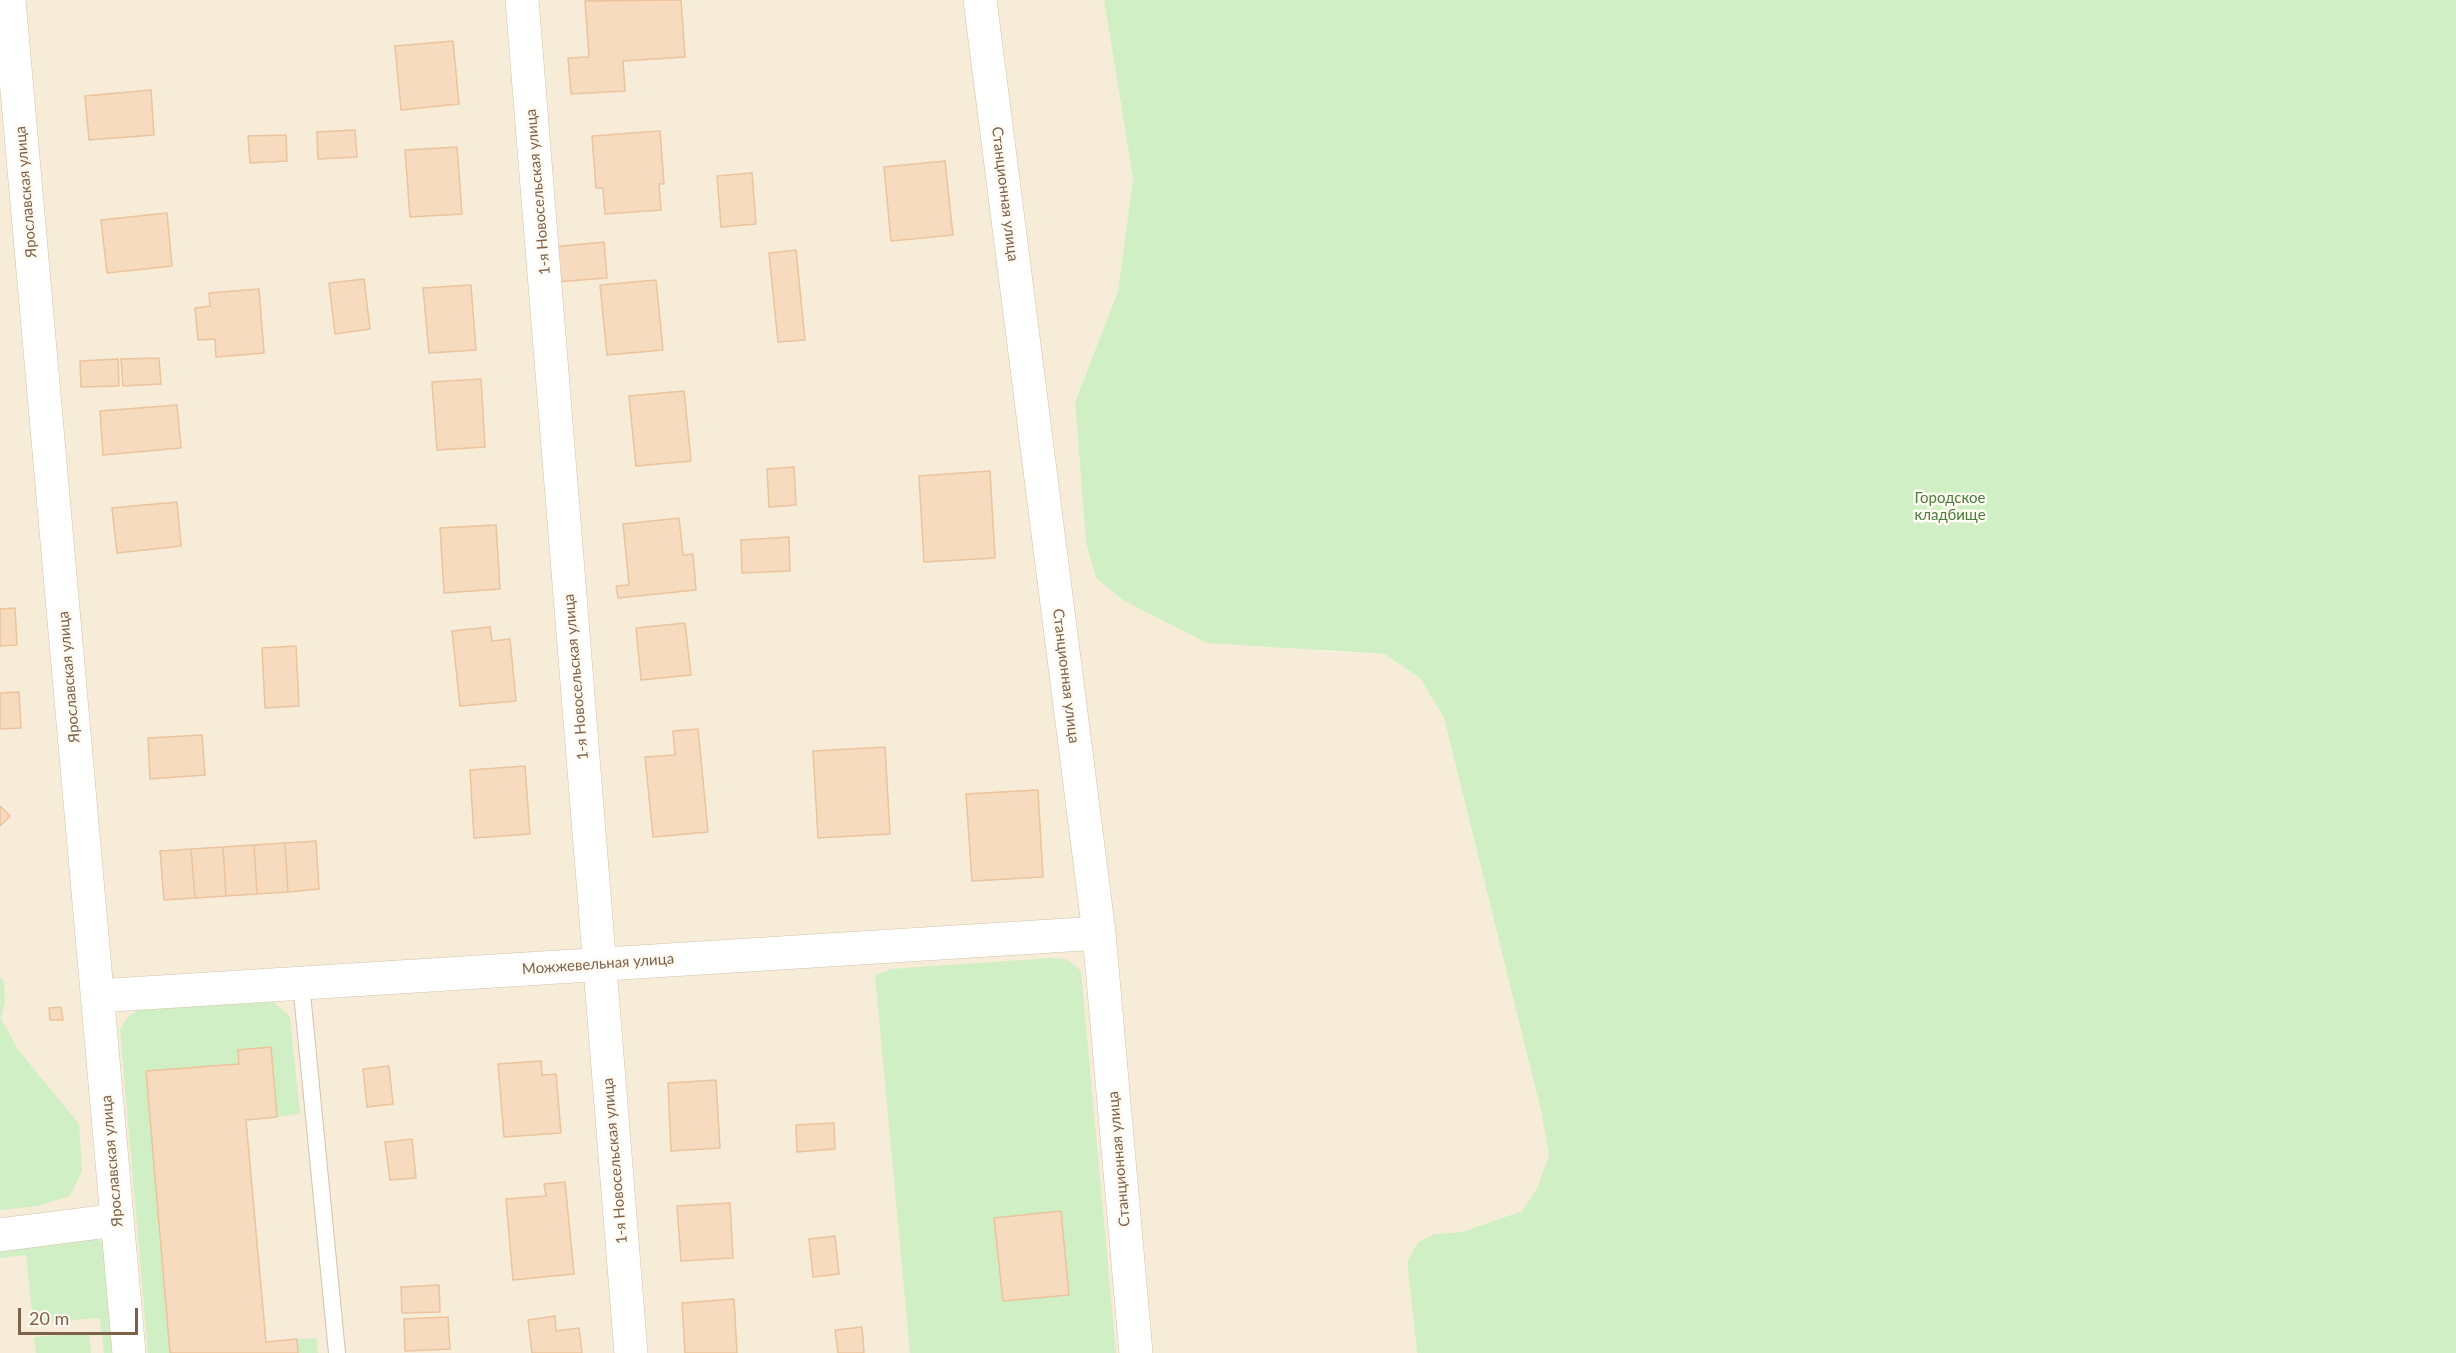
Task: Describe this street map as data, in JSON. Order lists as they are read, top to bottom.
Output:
{
  "streets": {
    "street": [
      "Ярославская улица",
      "1-я Новосельская улица",
      "Станционная улица",
      "Можжевельная улица"
    ]
  },
  "crossings": [
    ["Ярославская улица", "Можжевельная улица"],
    ["1-я Новосельская улица", "Можжевельная улица"],
    ["Станционная улица", "Можжевельная улица"]
  ],
  "parks": ["Городское кладбище"],
  "scale_bar": "20 m"
}
